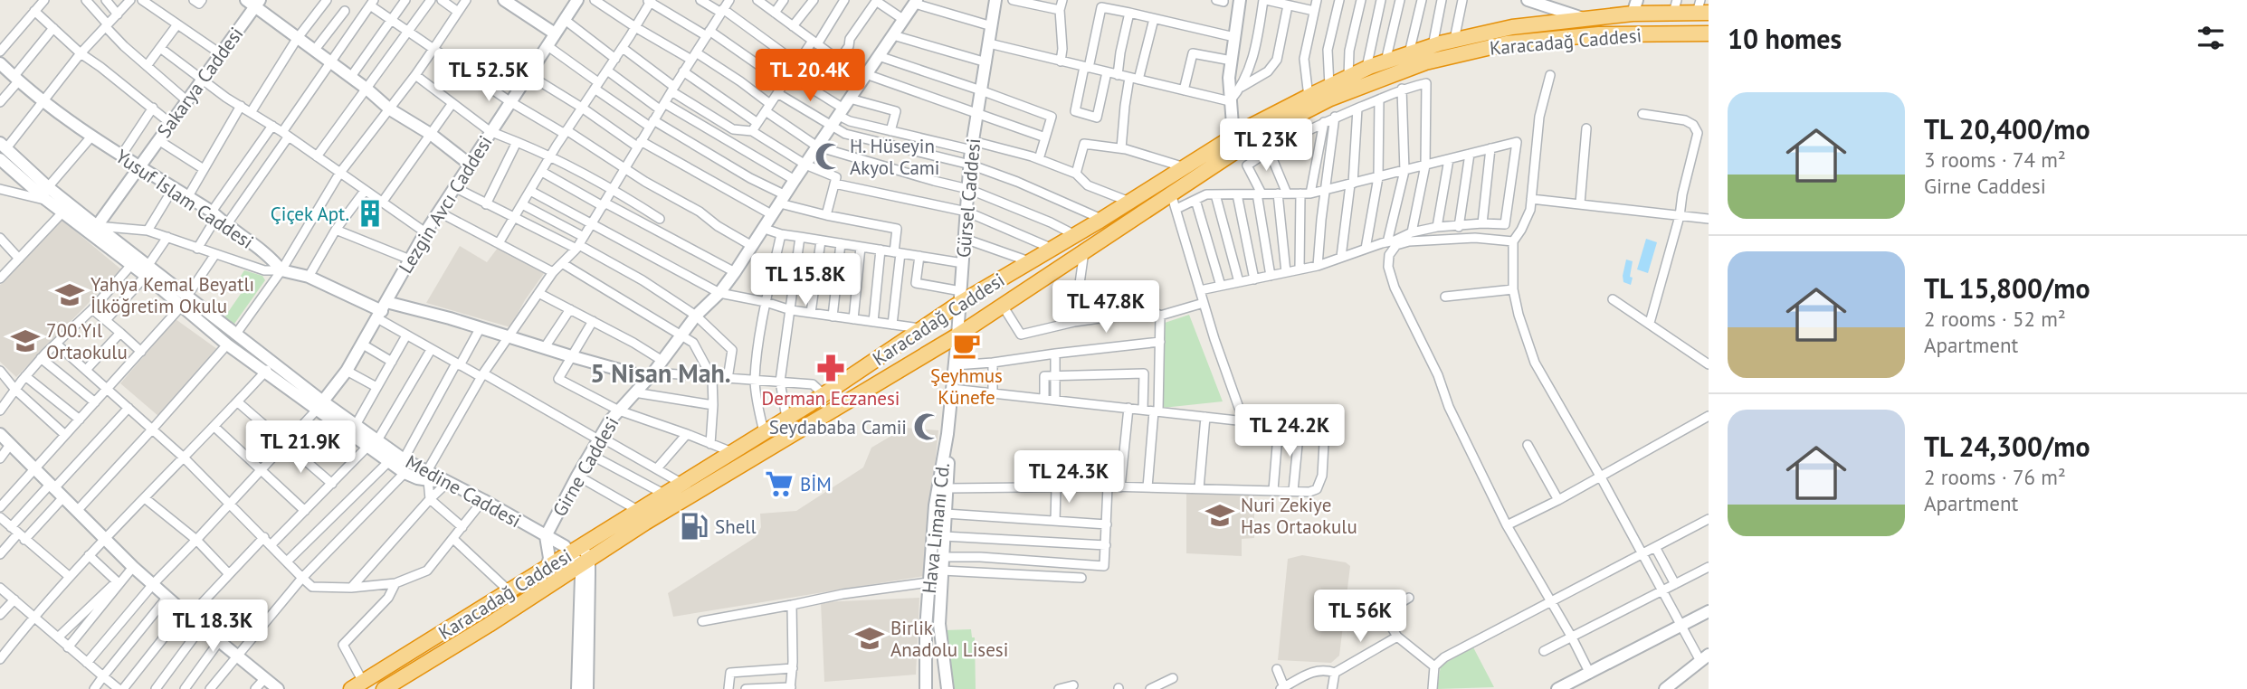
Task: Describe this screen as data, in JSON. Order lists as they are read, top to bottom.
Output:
{
  "streets": {
    "highway": ["Karacadağ Caddesi"],
    "street": [
      "Sakarya Caddesi",
      "Gürsel Caddesi",
      "Yusuf İslam Caddesi",
      "Lezgin Avcı Caddesi",
      "Girne Caddesi",
      "Medine Caddesi",
      "Hava Limanı Cd."
    ]
  },
  "crossings": [
    ["Karacadağ Caddesi", "Gürsel Caddesi"],
    ["Karacadağ Caddesi", "Medine Caddesi"],
    ["Sakarya Caddesi", "Yusuf İslam Caddesi"],
    ["Gürsel Caddesi", "Hava Limanı Cd."],
    ["Lezgin Avcı Caddesi", "Medine Caddesi"],
    ["Girne Caddesi", "Medine Caddesi"]
  ],
  "districts": ["5 Nisan Mah."],
  "places": {
    "mosque": ["H. Hüseyin Akyol Cami", "Seydababa Camii"],
    "building": ["Çiçek Apt."],
    "school or university": [
      "Yahya Kemal Beyatlı İlköğretim Okulu",
      "700.Yıl Ortaokulu",
      "Nuri Zekiye Has Ortaokulu",
      "Birlik Anadolu Lisesi"
    ],
    "cafe": ["Şeyhmus Künefe"],
    "pharmacy": ["Derman Eczanesi"],
    "supermarket": ["BİM"],
    "fuel station": ["Shell"]
  },
  "page": {
    "heading": "10 homes",
    "price": [
      "TL 52.5K",
      "TL 20.4K",
      "TL 23K",
      "TL 15.8K",
      "TL 47.8K",
      "TL 24.2K",
      "TL 21.9K",
      "TL 24.3K",
      "TL 56K",
      "TL 18.3K"
    ],
    "list": [
      {
        "name": "TL 20,400/mo",
        "note": "3 rooms · 74 m² · Girne Caddesi"
      },
      {
        "name": "TL 15,800/mo",
        "note": "2 rooms · 52 m² · Apartment"
      },
      {
        "name": "TL 24,300/mo",
        "note": "2 rooms · 76 m² · Apartment"
      }
    ]
  }
}
